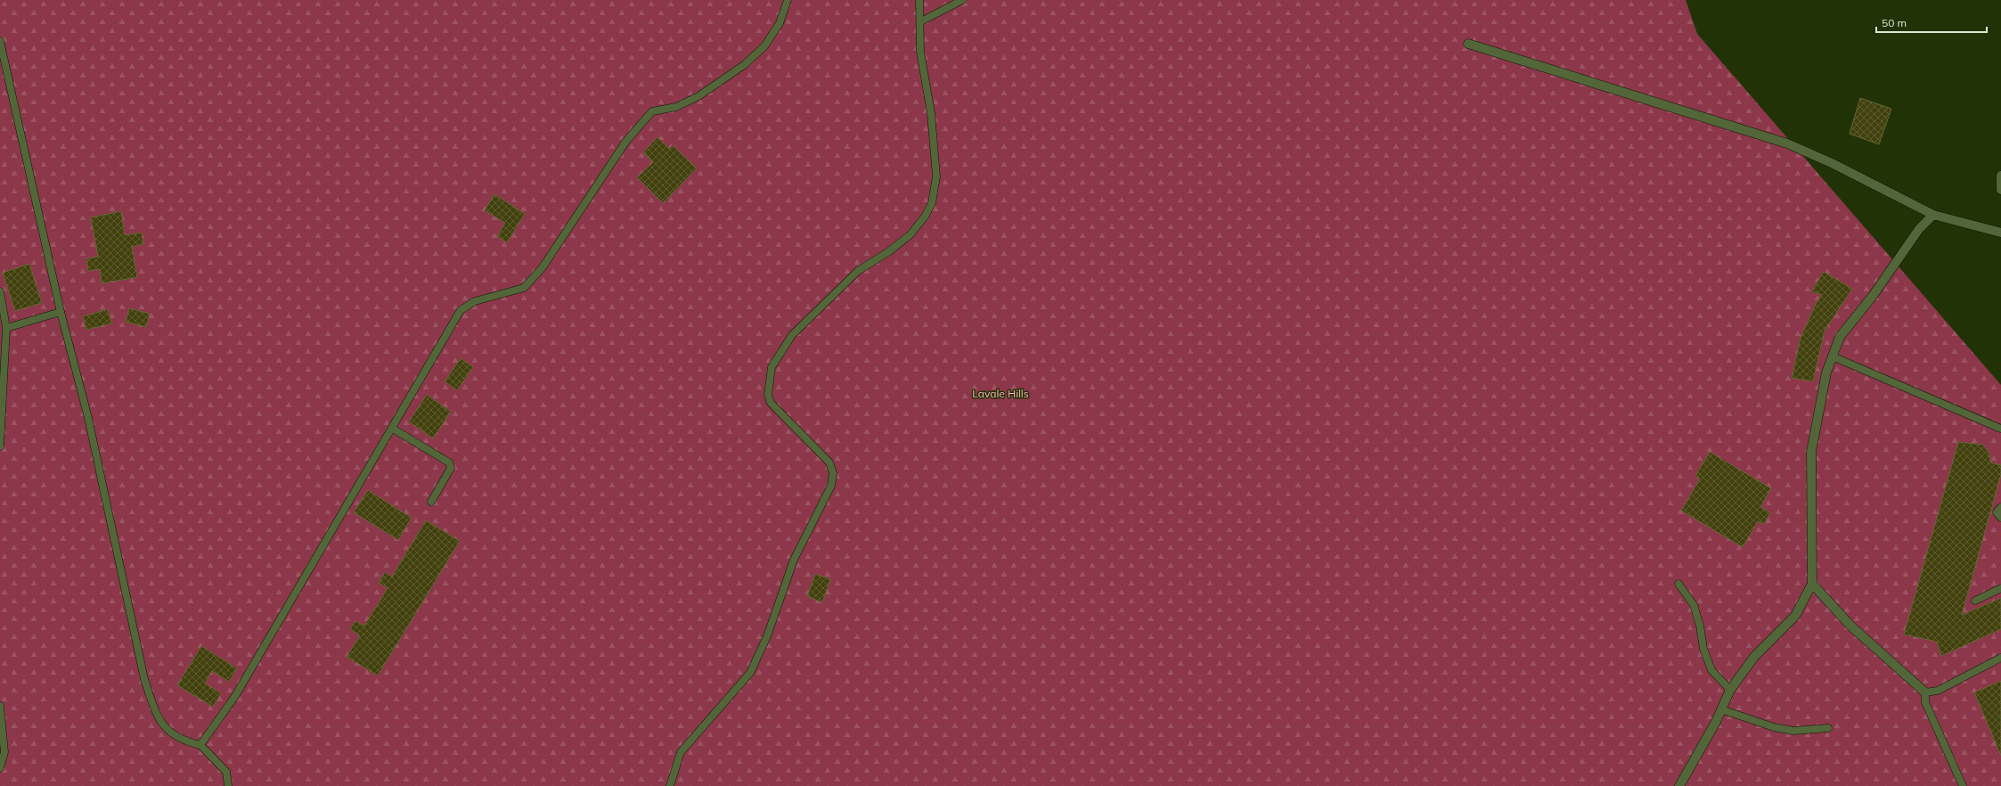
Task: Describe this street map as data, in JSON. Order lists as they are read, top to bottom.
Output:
{
  "parks": ["Lavale Hills"],
  "scale_bar": "50 m"
}
